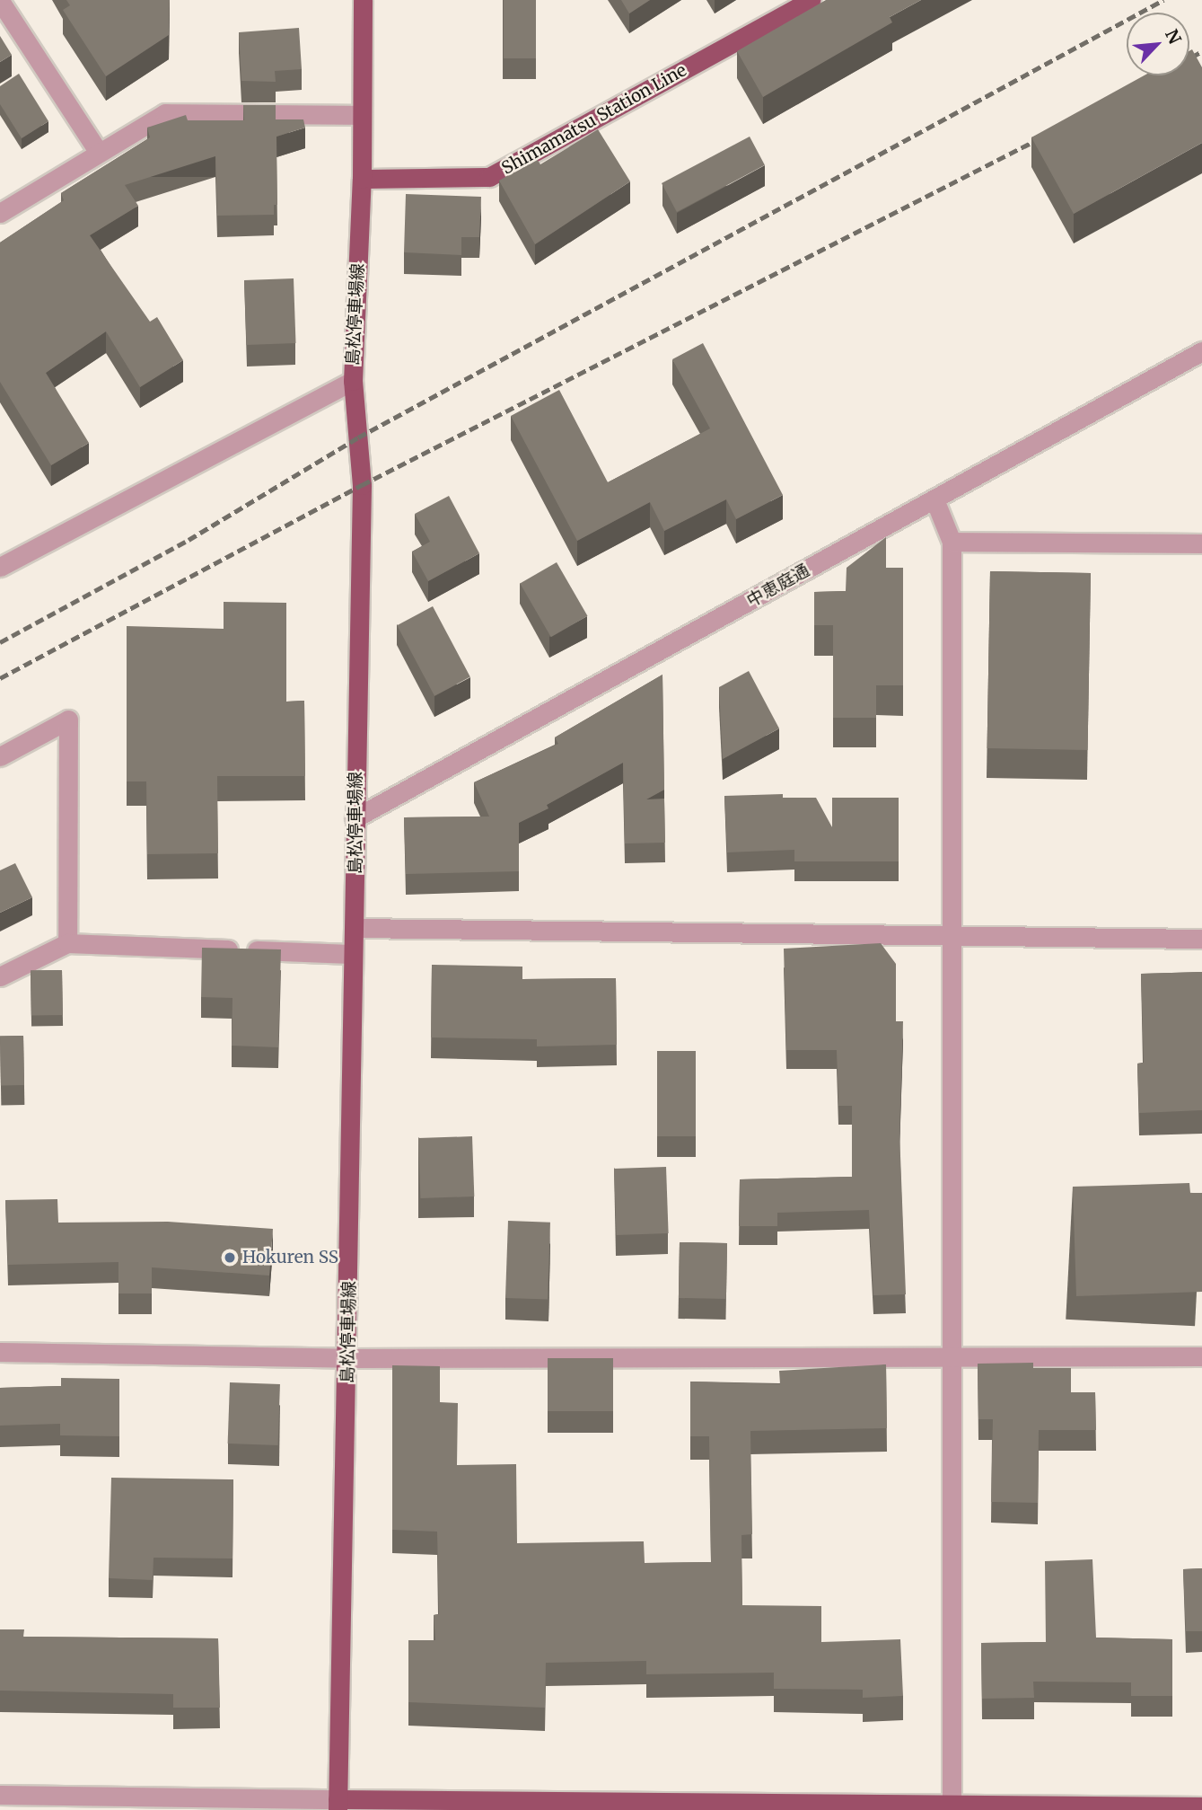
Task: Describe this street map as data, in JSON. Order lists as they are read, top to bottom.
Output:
{
  "streets": {
    "main road": ["Shimamatsu Station Line", "島松停車場線"],
    "street": ["中恵庭通"]
  },
  "crossings": [
    ["Shimamatsu Station Line", "島松停車場線"],
    ["島松停車場線", "中恵庭通"]
  ],
  "places": ["Hokuren SS"],
  "north": "top right"
}
